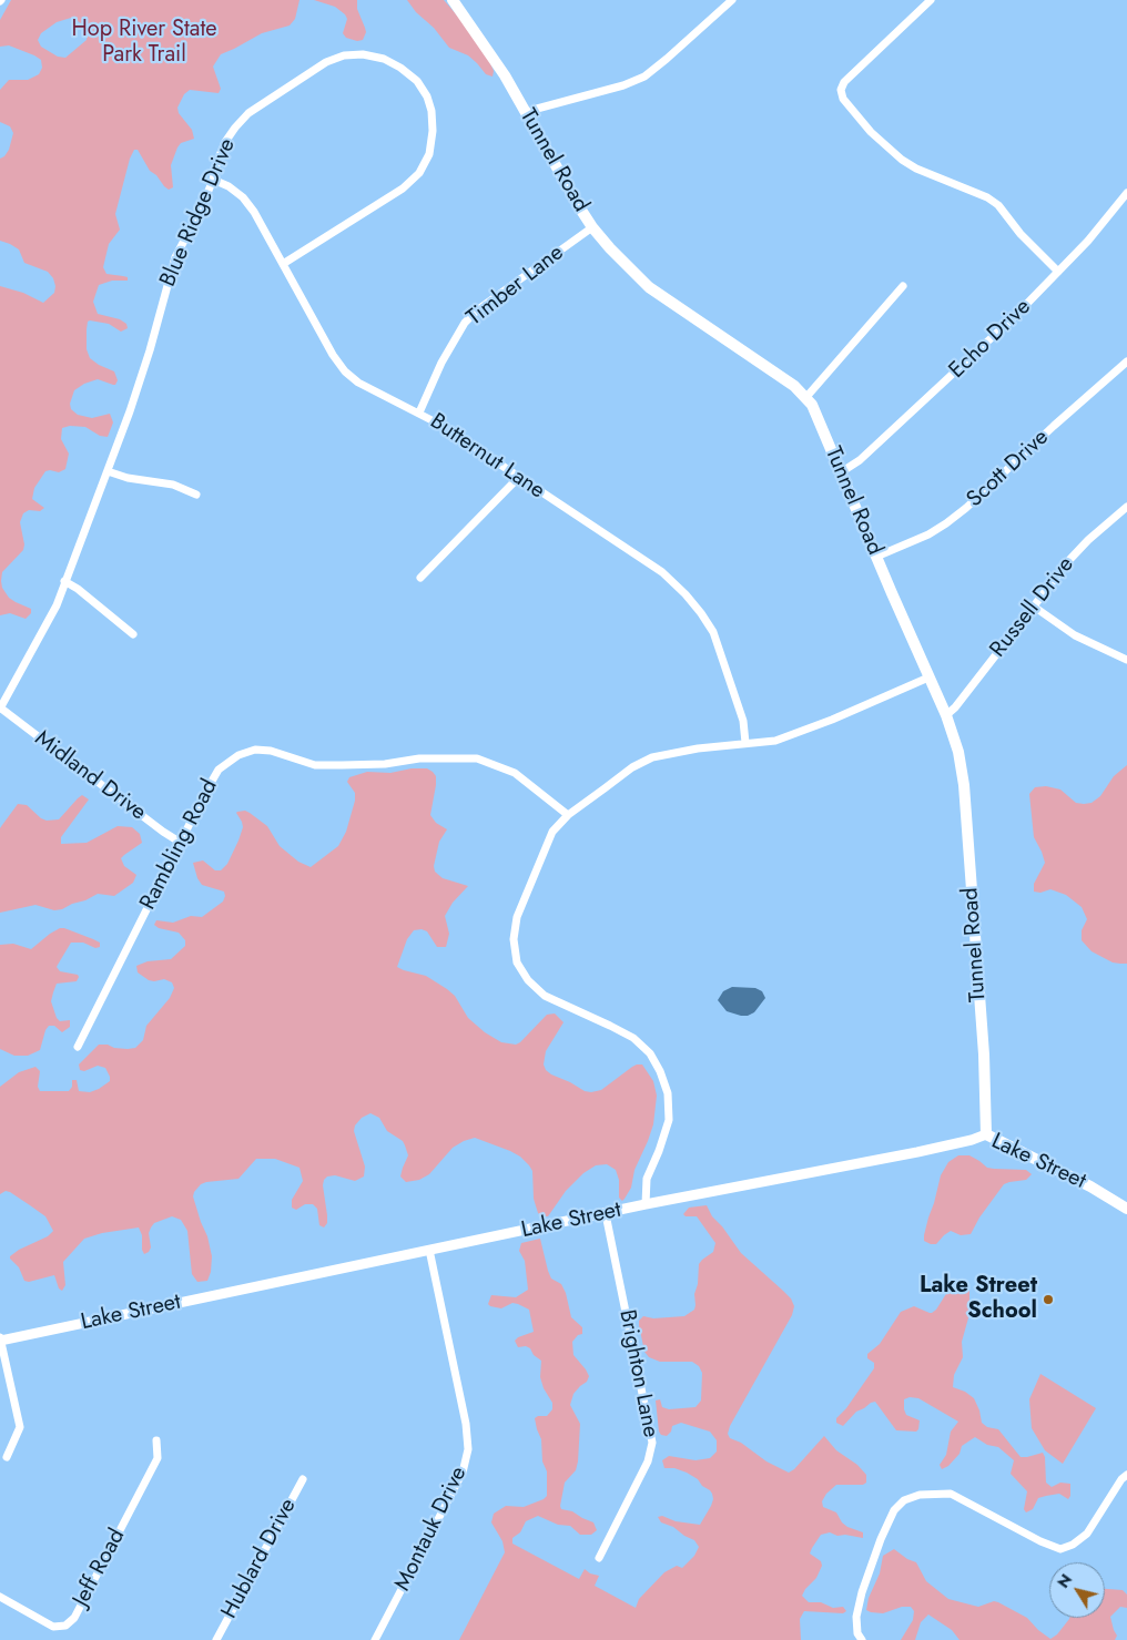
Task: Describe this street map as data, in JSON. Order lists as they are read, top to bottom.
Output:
{
  "streets": {
    "main road": ["Tunnel Road", "Lake Street"],
    "street": [
      "Blue Ridge Drive",
      "Timber Lane",
      "Echo Drive",
      "Butternut Lane",
      "Scott Drive",
      "Russell Drive",
      "Midland Drive",
      "Rambling Road",
      "Brighton Lane",
      "Montauk Drive",
      "Hublard Drive",
      "Jeff Road"
    ]
  },
  "crossings": [
    ["Tunnel Road", "Timber Lane"],
    ["Tunnel Road", "Echo Drive"],
    ["Tunnel Road", "Scott Drive"],
    ["Tunnel Road", "Russell Drive"],
    ["Tunnel Road", "Lake Street"],
    ["Blue Ridge Drive", "Butternut Lane"],
    ["Blue Ridge Drive", "Midland Drive"],
    ["Timber Lane", "Butternut Lane"],
    ["Midland Drive", "Rambling Road"],
    ["Lake Street", "Brighton Lane"],
    ["Lake Street", "Montauk Drive"]
  ],
  "parks": ["Hop River State Park Trail"],
  "places": ["Lake Street School"],
  "north": "top left"
}
